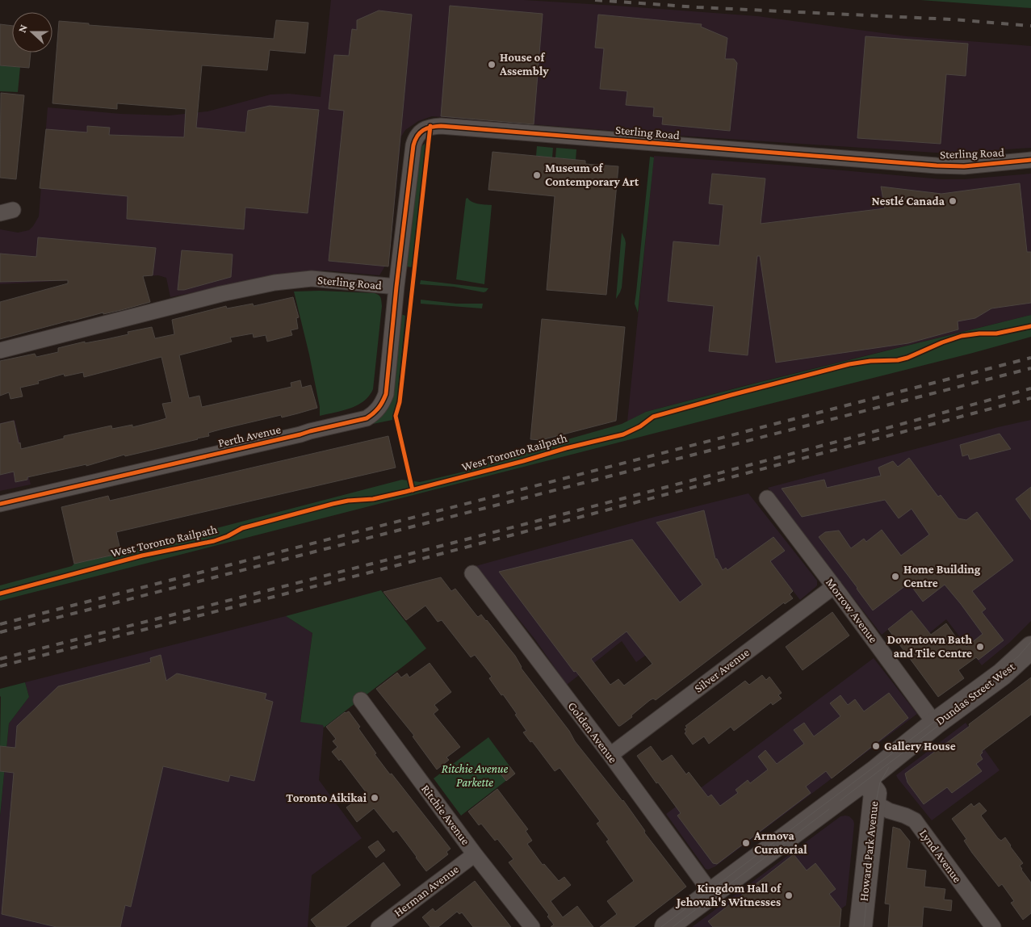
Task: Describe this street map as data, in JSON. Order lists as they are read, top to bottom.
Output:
{
  "streets": {
    "main road": ["Dundas Street West", "Howard Park Avenue"],
    "street": [
      "Sterling Road",
      "Perth Avenue",
      "Morrow Avenue",
      "Silver Avenue",
      "Golden Avenue",
      "Ritchie Avenue",
      "Lynd Avenue",
      "Herman Avenue"
    ],
    "cycle path": ["West Toronto Railpath"]
  },
  "crossings": [
    ["Sterling Road", "Perth Avenue"],
    ["Morrow Avenue", "Silver Avenue"],
    ["Morrow Avenue", "Dundas Street West"],
    ["Silver Avenue", "Golden Avenue"],
    ["Dundas Street West", "Golden Avenue"],
    ["Dundas Street West", "Howard Park Avenue"],
    ["Ritchie Avenue", "Herman Avenue"],
    ["Howard Park Avenue", "Lynd Avenue"]
  ],
  "parks": ["Ritchie Avenue Parkette"],
  "places": [
    "House of Assembly",
    "Museum of Contemporary Art",
    "Nestlé Canada",
    "Home Building Centre",
    "Downtown Bath and Tile Centre",
    "Gallery House",
    "Toronto Aikikai",
    "Armova Curatorial",
    "Kingdom Hall of Jehovah's Witnesses"
  ],
  "north": "left"
}
